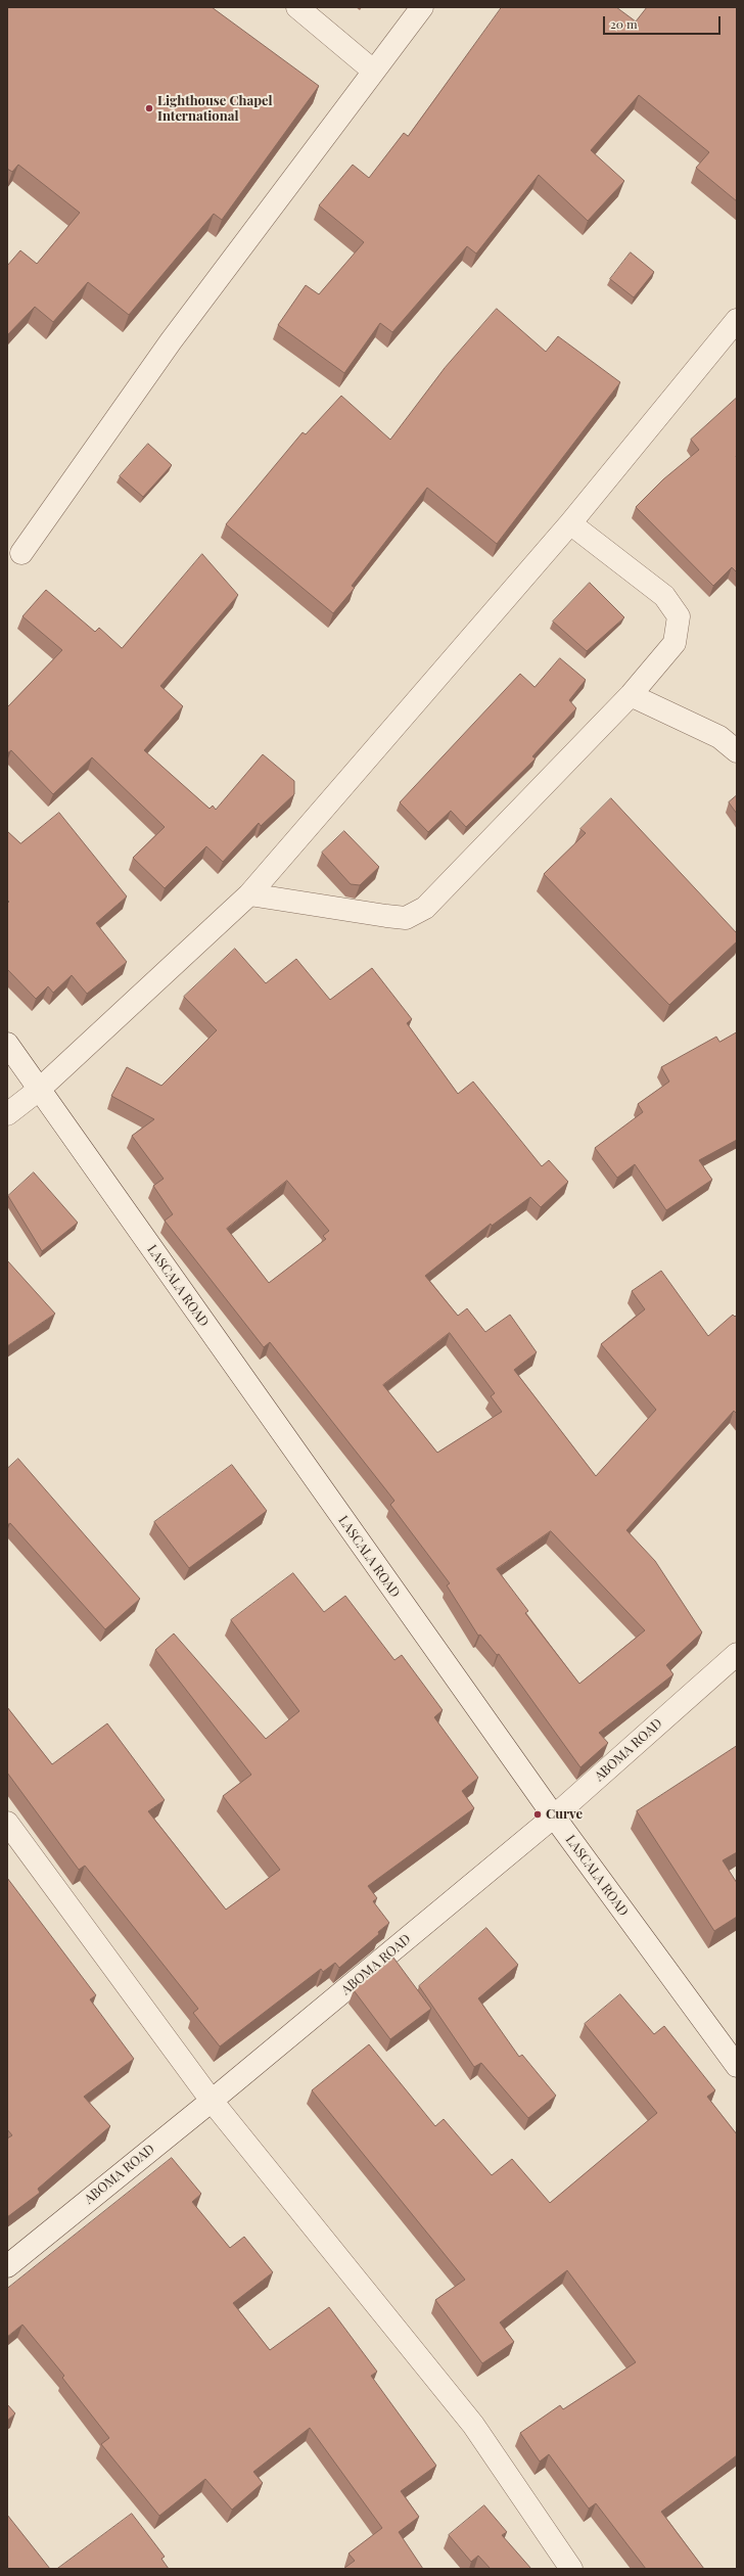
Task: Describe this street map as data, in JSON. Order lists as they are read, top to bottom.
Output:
{
  "streets": {
    "street": ["LASCALA ROAD", "ABOMA ROAD"]
  },
  "crossings": [
    ["LASCALA ROAD", "ABOMA ROAD"]
  ],
  "places": ["Lighthouse Chapel International", "Curve"],
  "scale_bar": "20 m"
}
